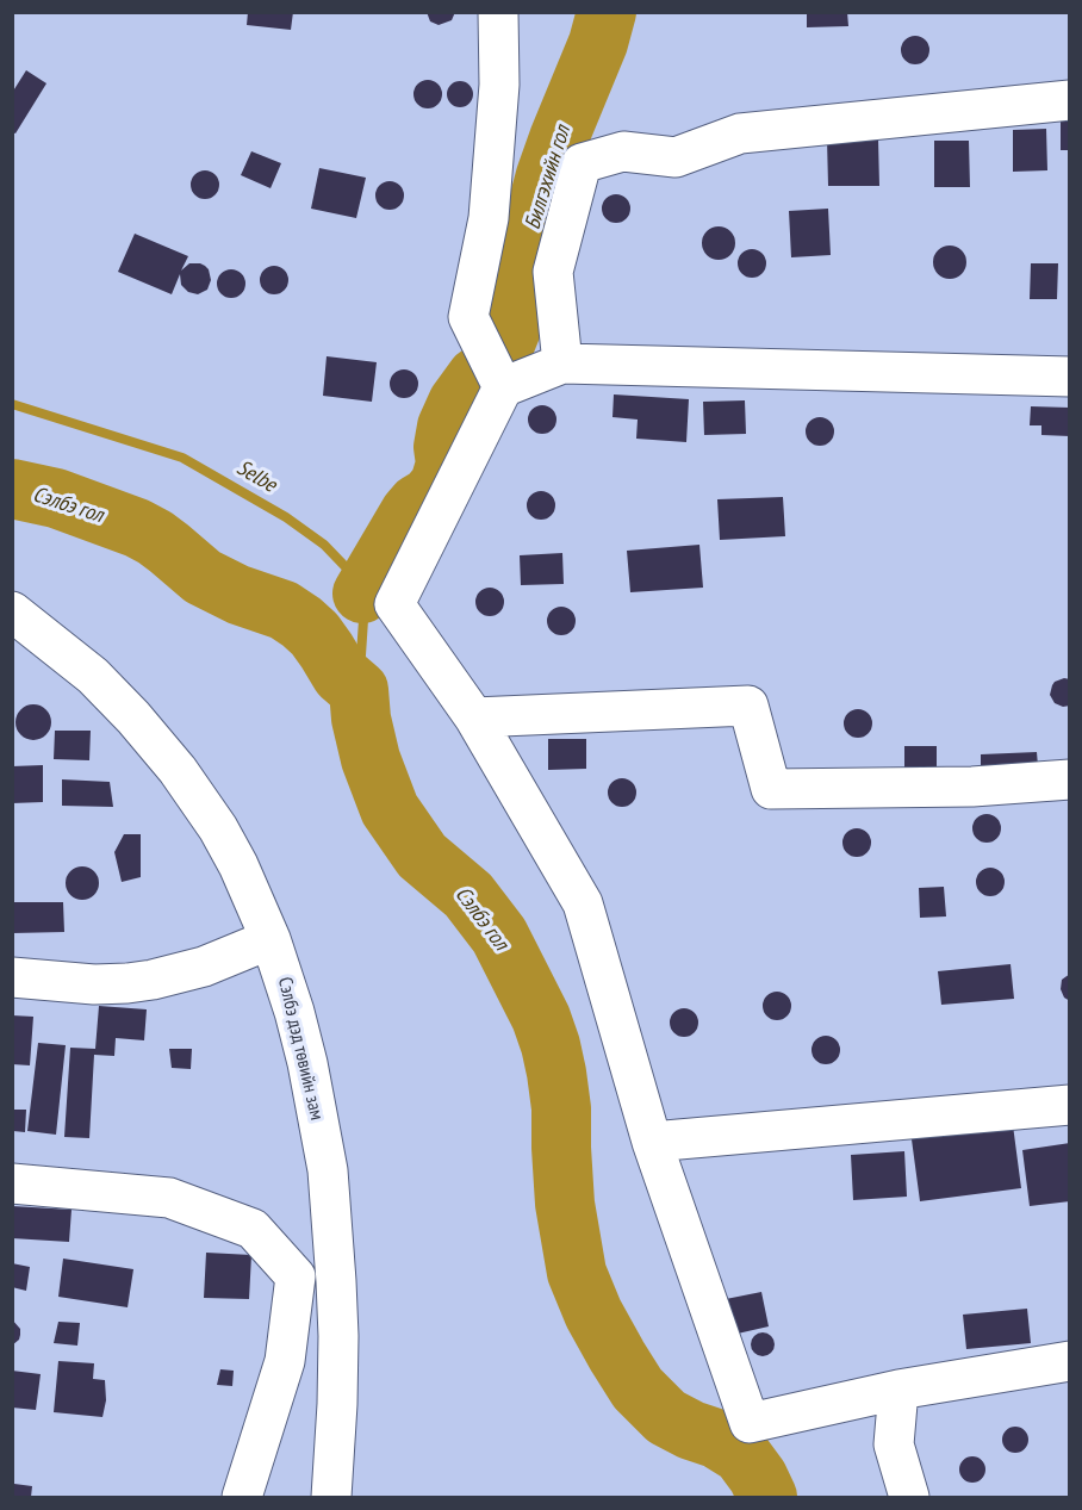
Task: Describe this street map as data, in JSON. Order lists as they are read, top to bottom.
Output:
{
  "streets": {
    "street": ["Сэлбэ дэд төвийн зам"]
  },
  "water": ["Билгэхийн гол", "Selbe", "Сэлбэ гол"]
}
